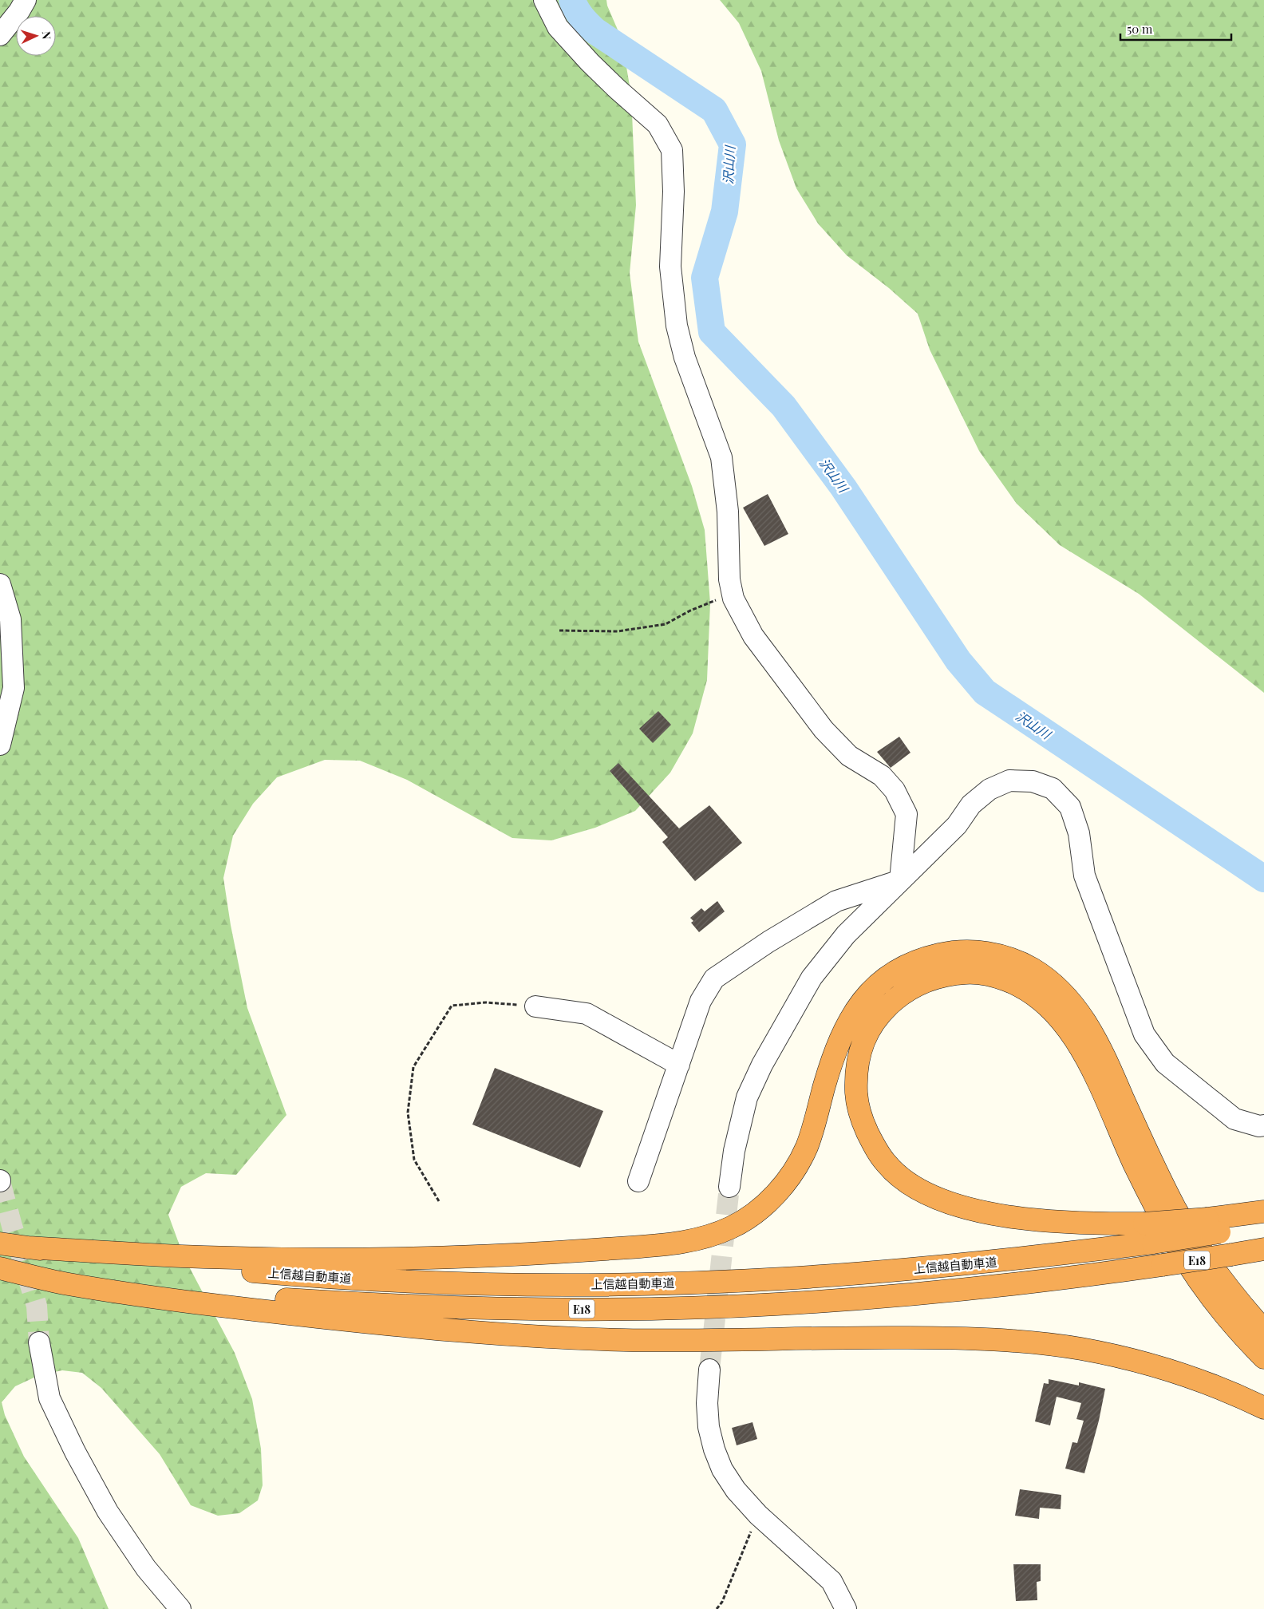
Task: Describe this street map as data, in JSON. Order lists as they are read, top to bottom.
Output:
{
  "streets": {
    "highway": ["E18", "上信越自動車道"]
  },
  "water": ["沢山川"],
  "scale_bar": "50 m",
  "north": "right"
}
